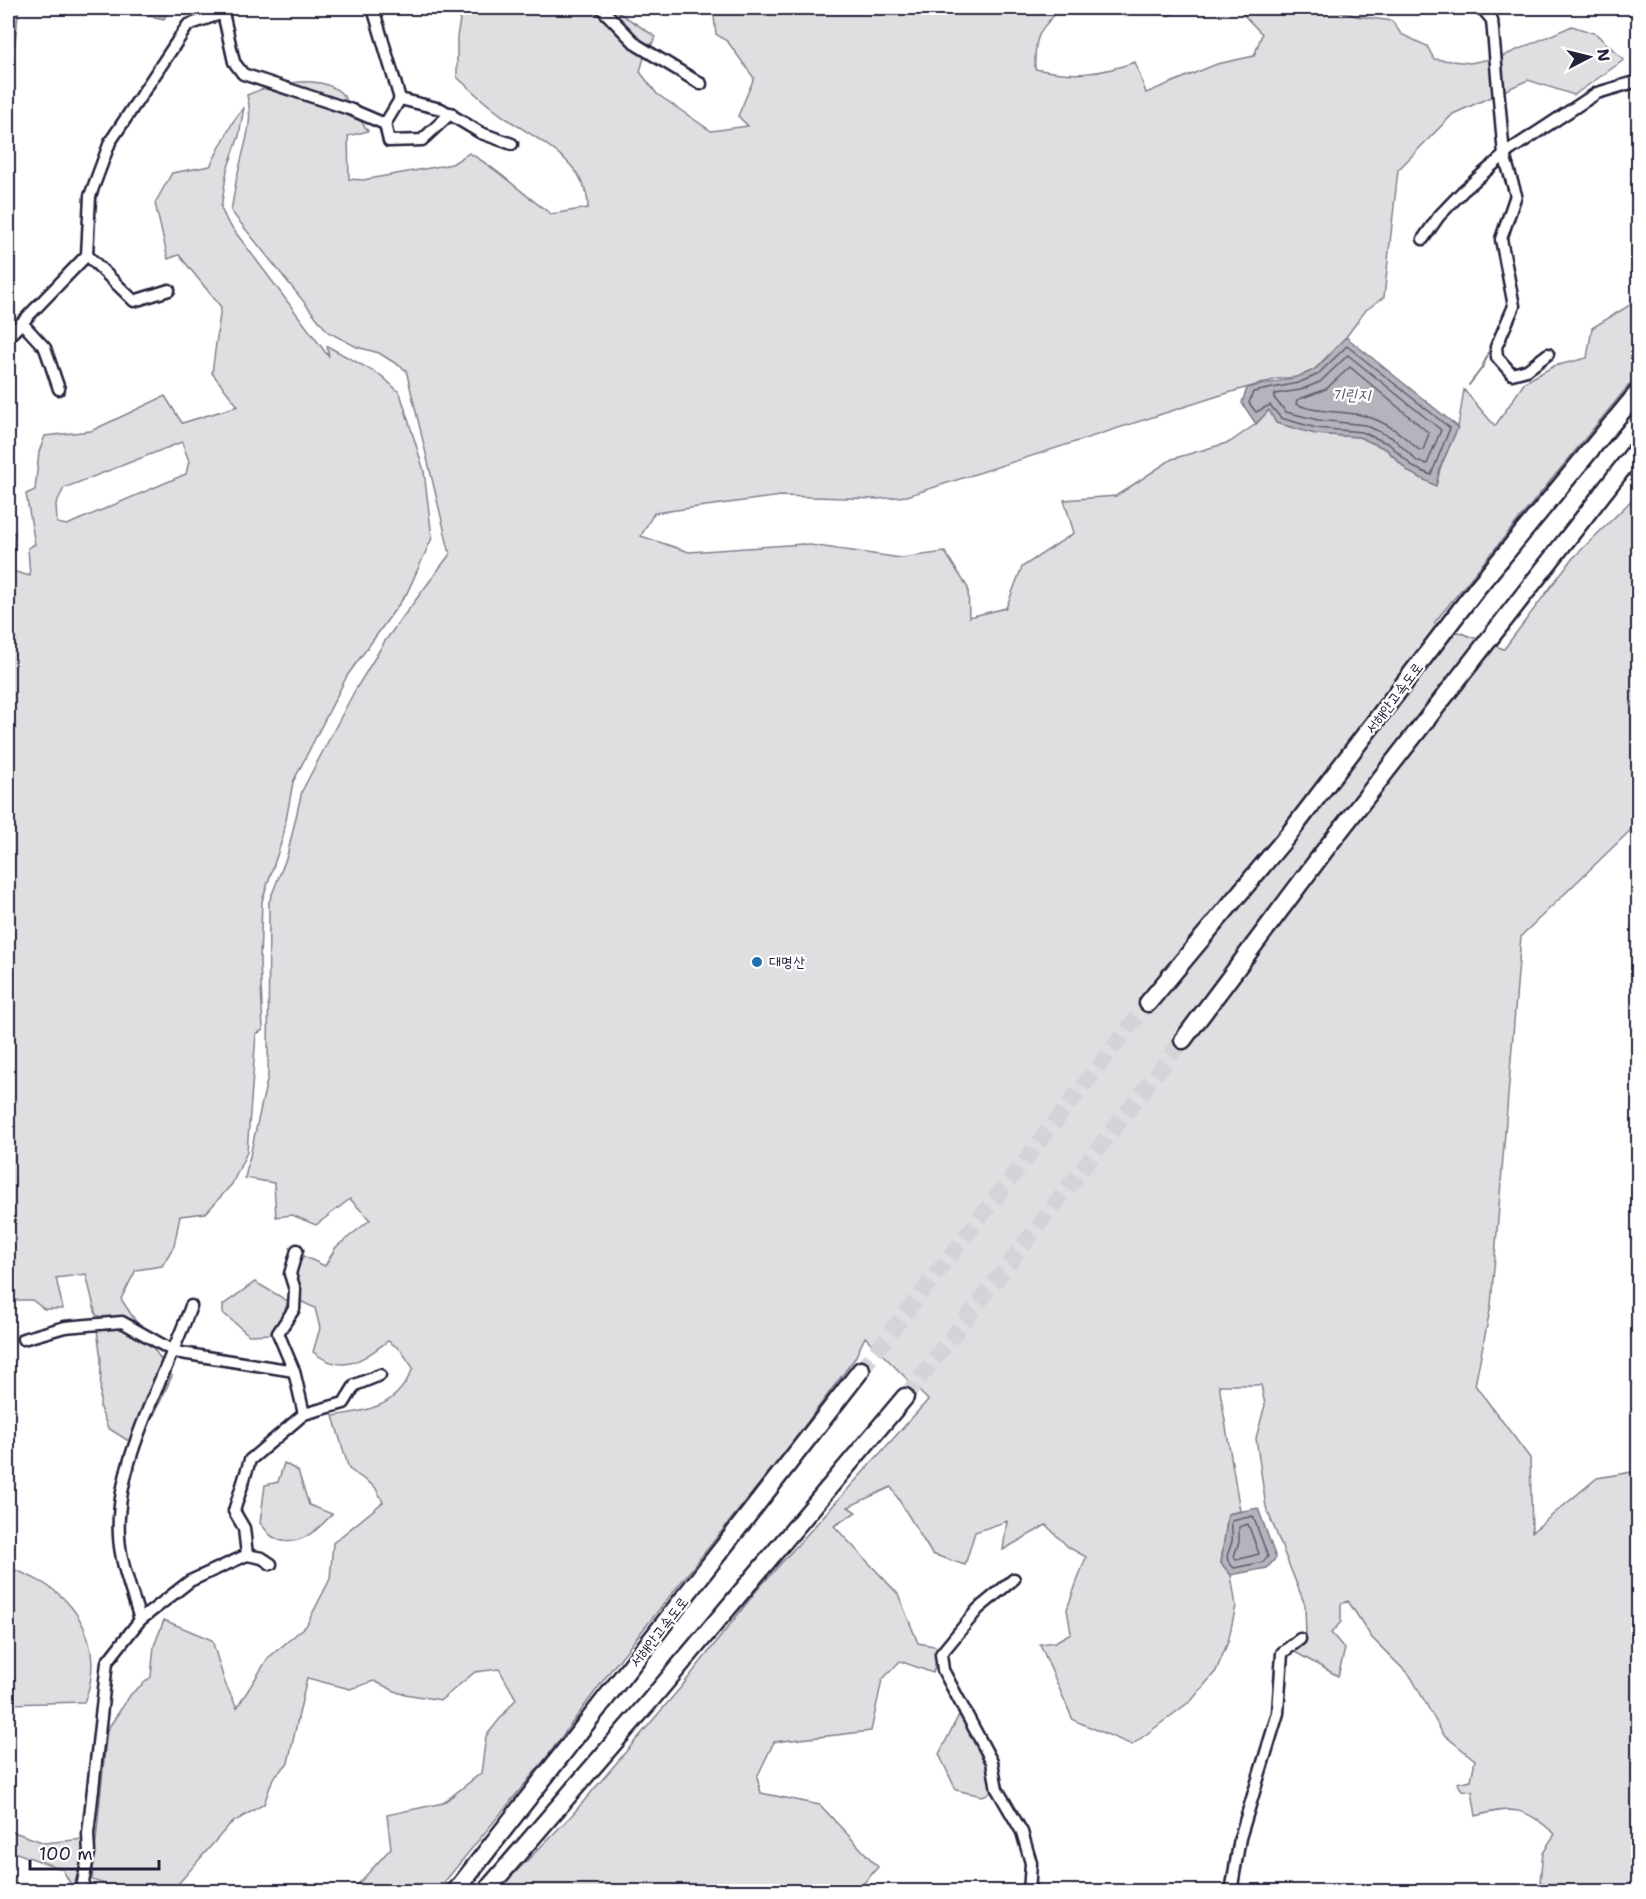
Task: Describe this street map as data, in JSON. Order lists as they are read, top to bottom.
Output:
{
  "streets": {
    "highway": ["서해안고속도로"]
  },
  "water": ["기린지"],
  "places": ["대명산"],
  "scale_bar": "100 m",
  "north": "right"
}
